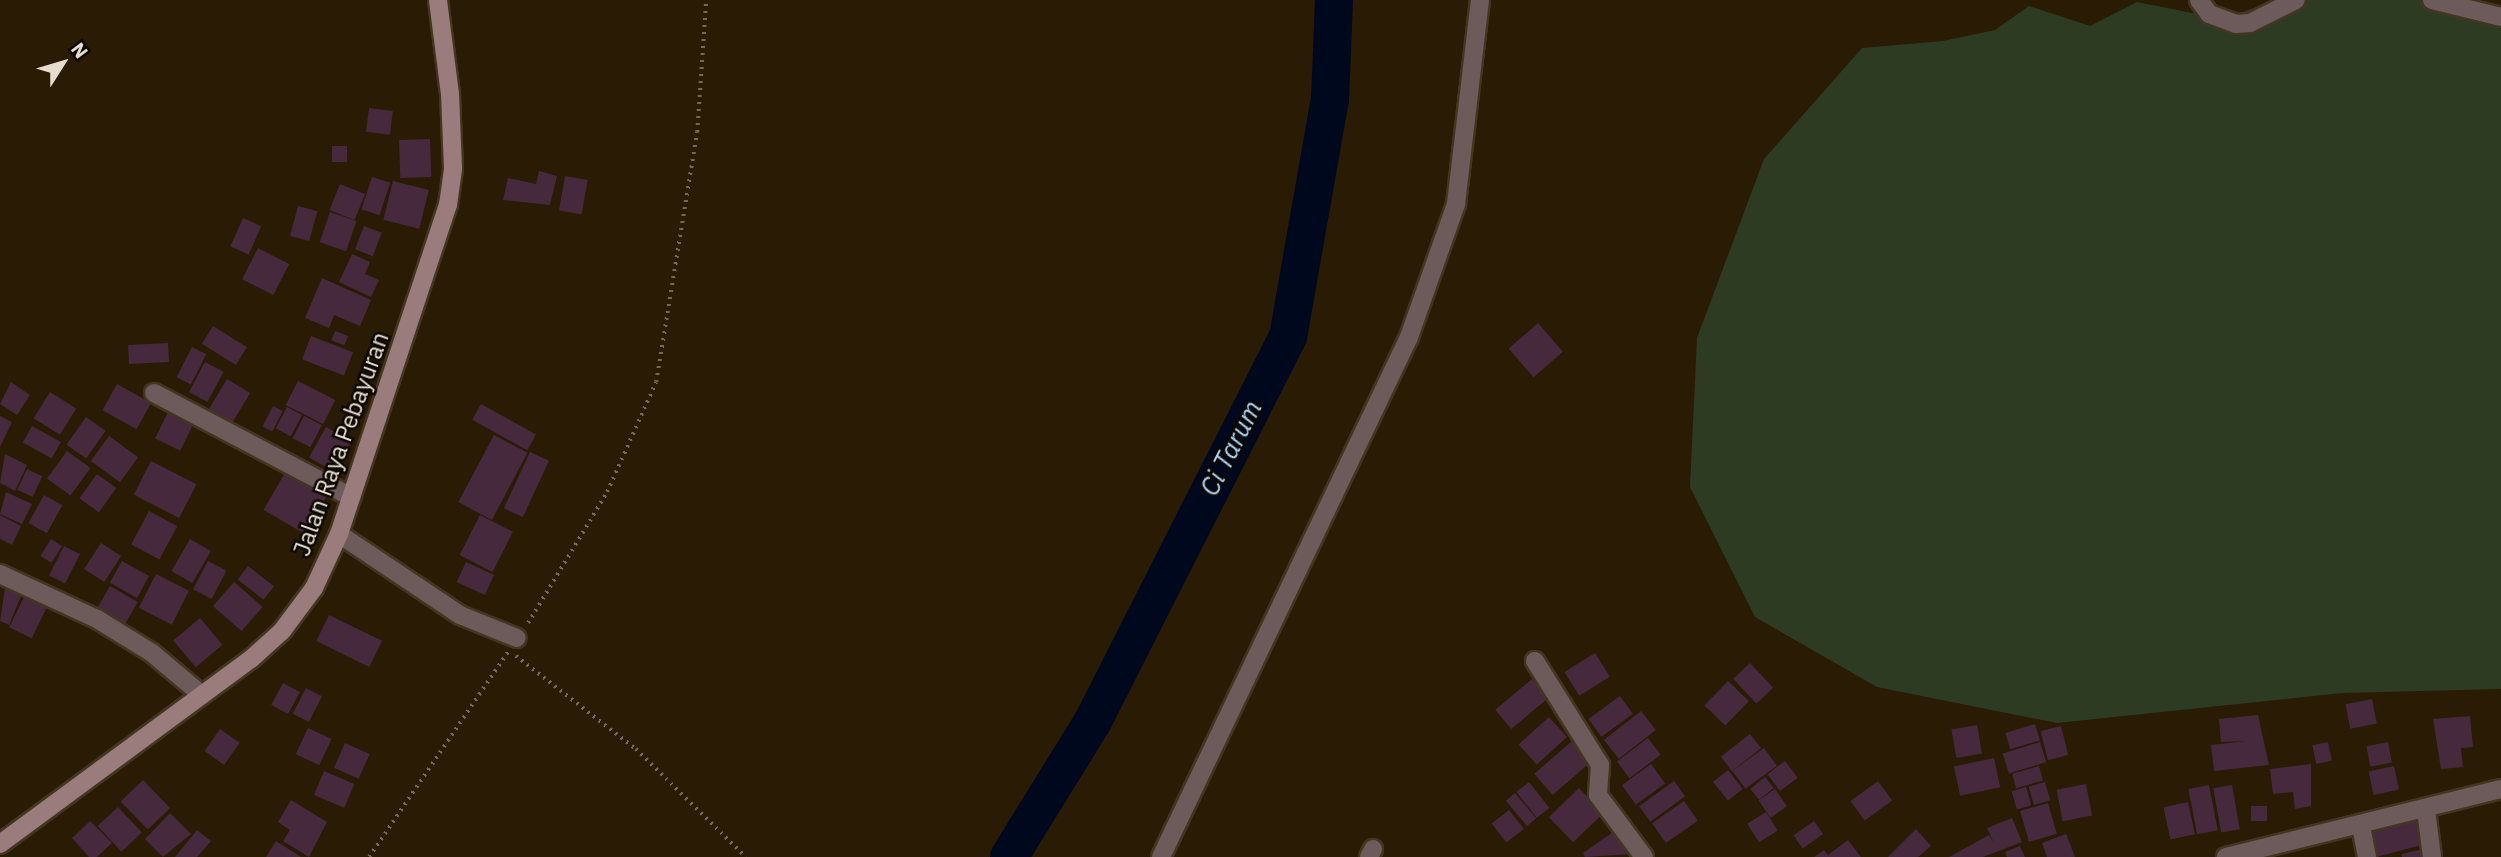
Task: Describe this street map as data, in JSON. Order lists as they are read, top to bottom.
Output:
{
  "streets": {
    "main road": ["Jalan Raya Pebayuran"]
  },
  "water": ["Ci Tarum"],
  "north": "top right"
}
